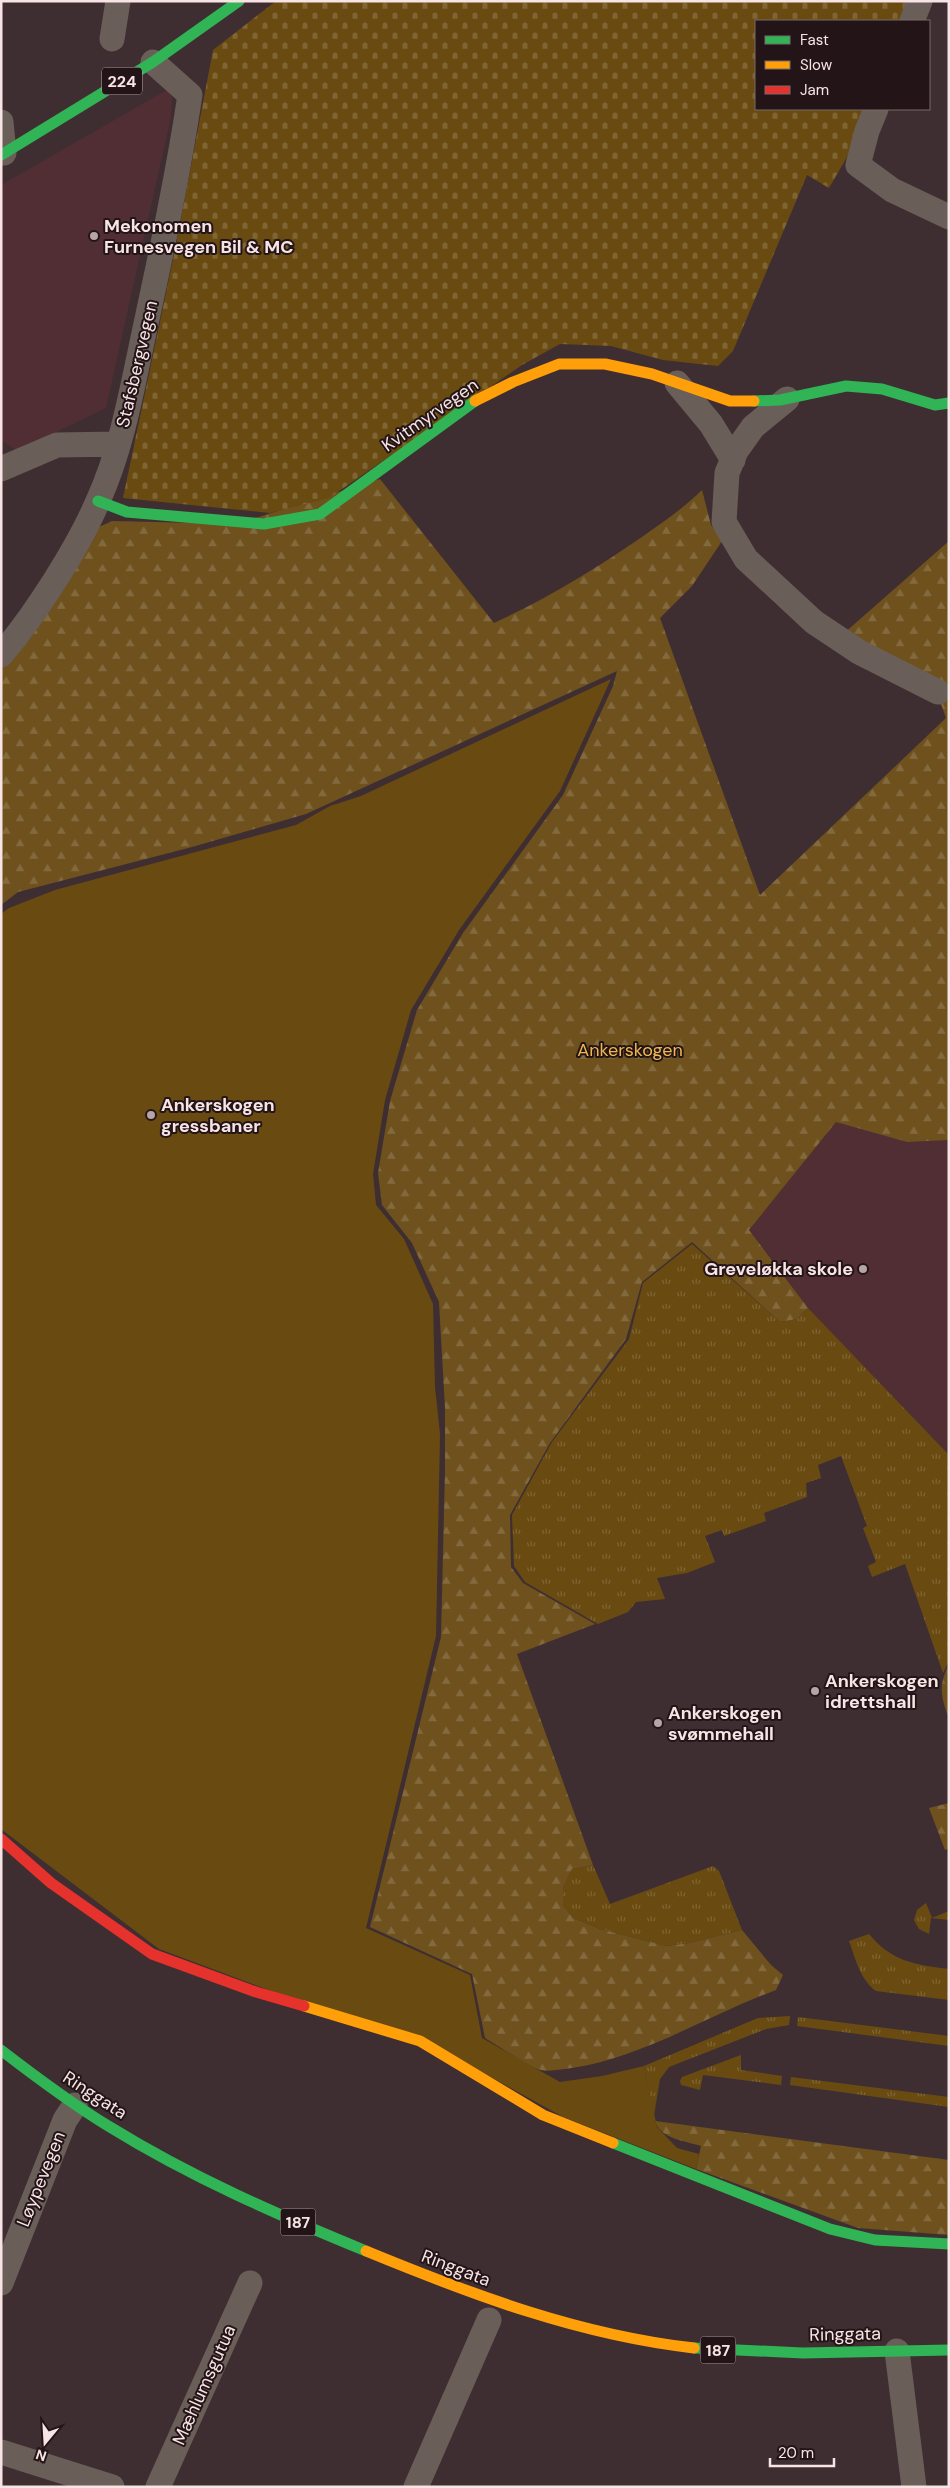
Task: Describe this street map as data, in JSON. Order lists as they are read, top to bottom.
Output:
{
  "streets": {
    "street": [
      "224",
      "Stafsbergvegen",
      "Kvitmyrvegen",
      "Ringgata",
      "Løypevegen",
      "187",
      "Mæhlumsgutua"
    ]
  },
  "crossings": [
    ["224", "Stafsbergvegen"],
    ["Stafsbergvegen", "Kvitmyrvegen"],
    ["Ringgata", "Løypevegen"]
  ],
  "parks": ["Ankerskogen"],
  "places": [
    "Mekonomen Furnesvegen Bil & MC",
    "Ankerskogen gressbaner",
    "Greveløkka skole",
    "Ankerskogen idrettshall",
    "Ankerskogen svømmehall"
  ],
  "legend": ["Fast", "Slow", "Jam"],
  "scale_bar": "20 m",
  "north": "bottom"
}
